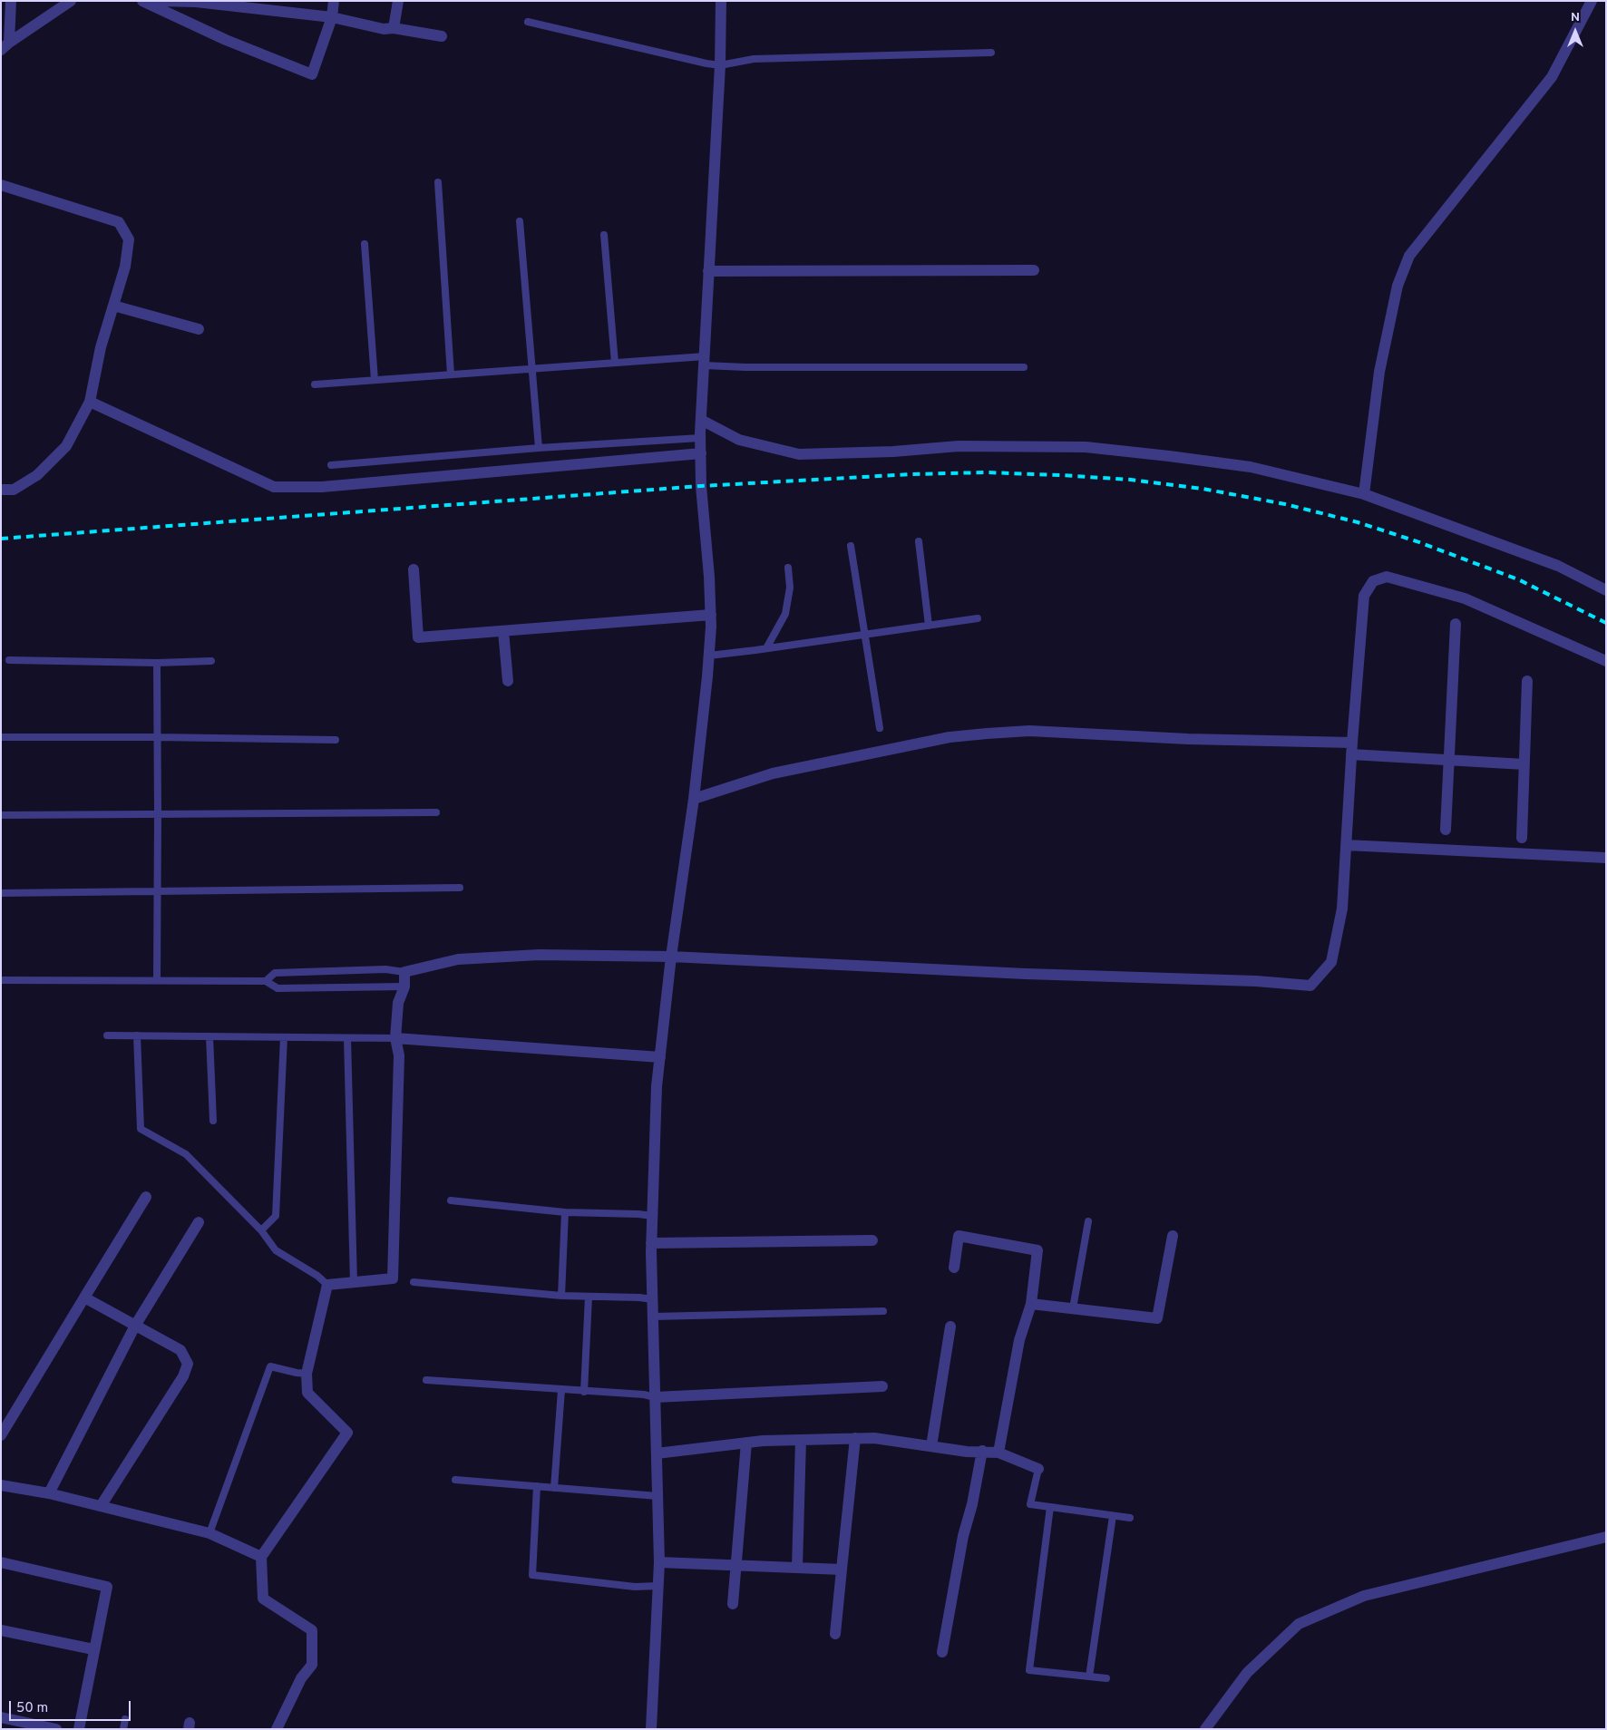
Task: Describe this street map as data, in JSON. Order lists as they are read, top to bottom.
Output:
{
  "scale_bar": "50 m",
  "north": "top"
}
